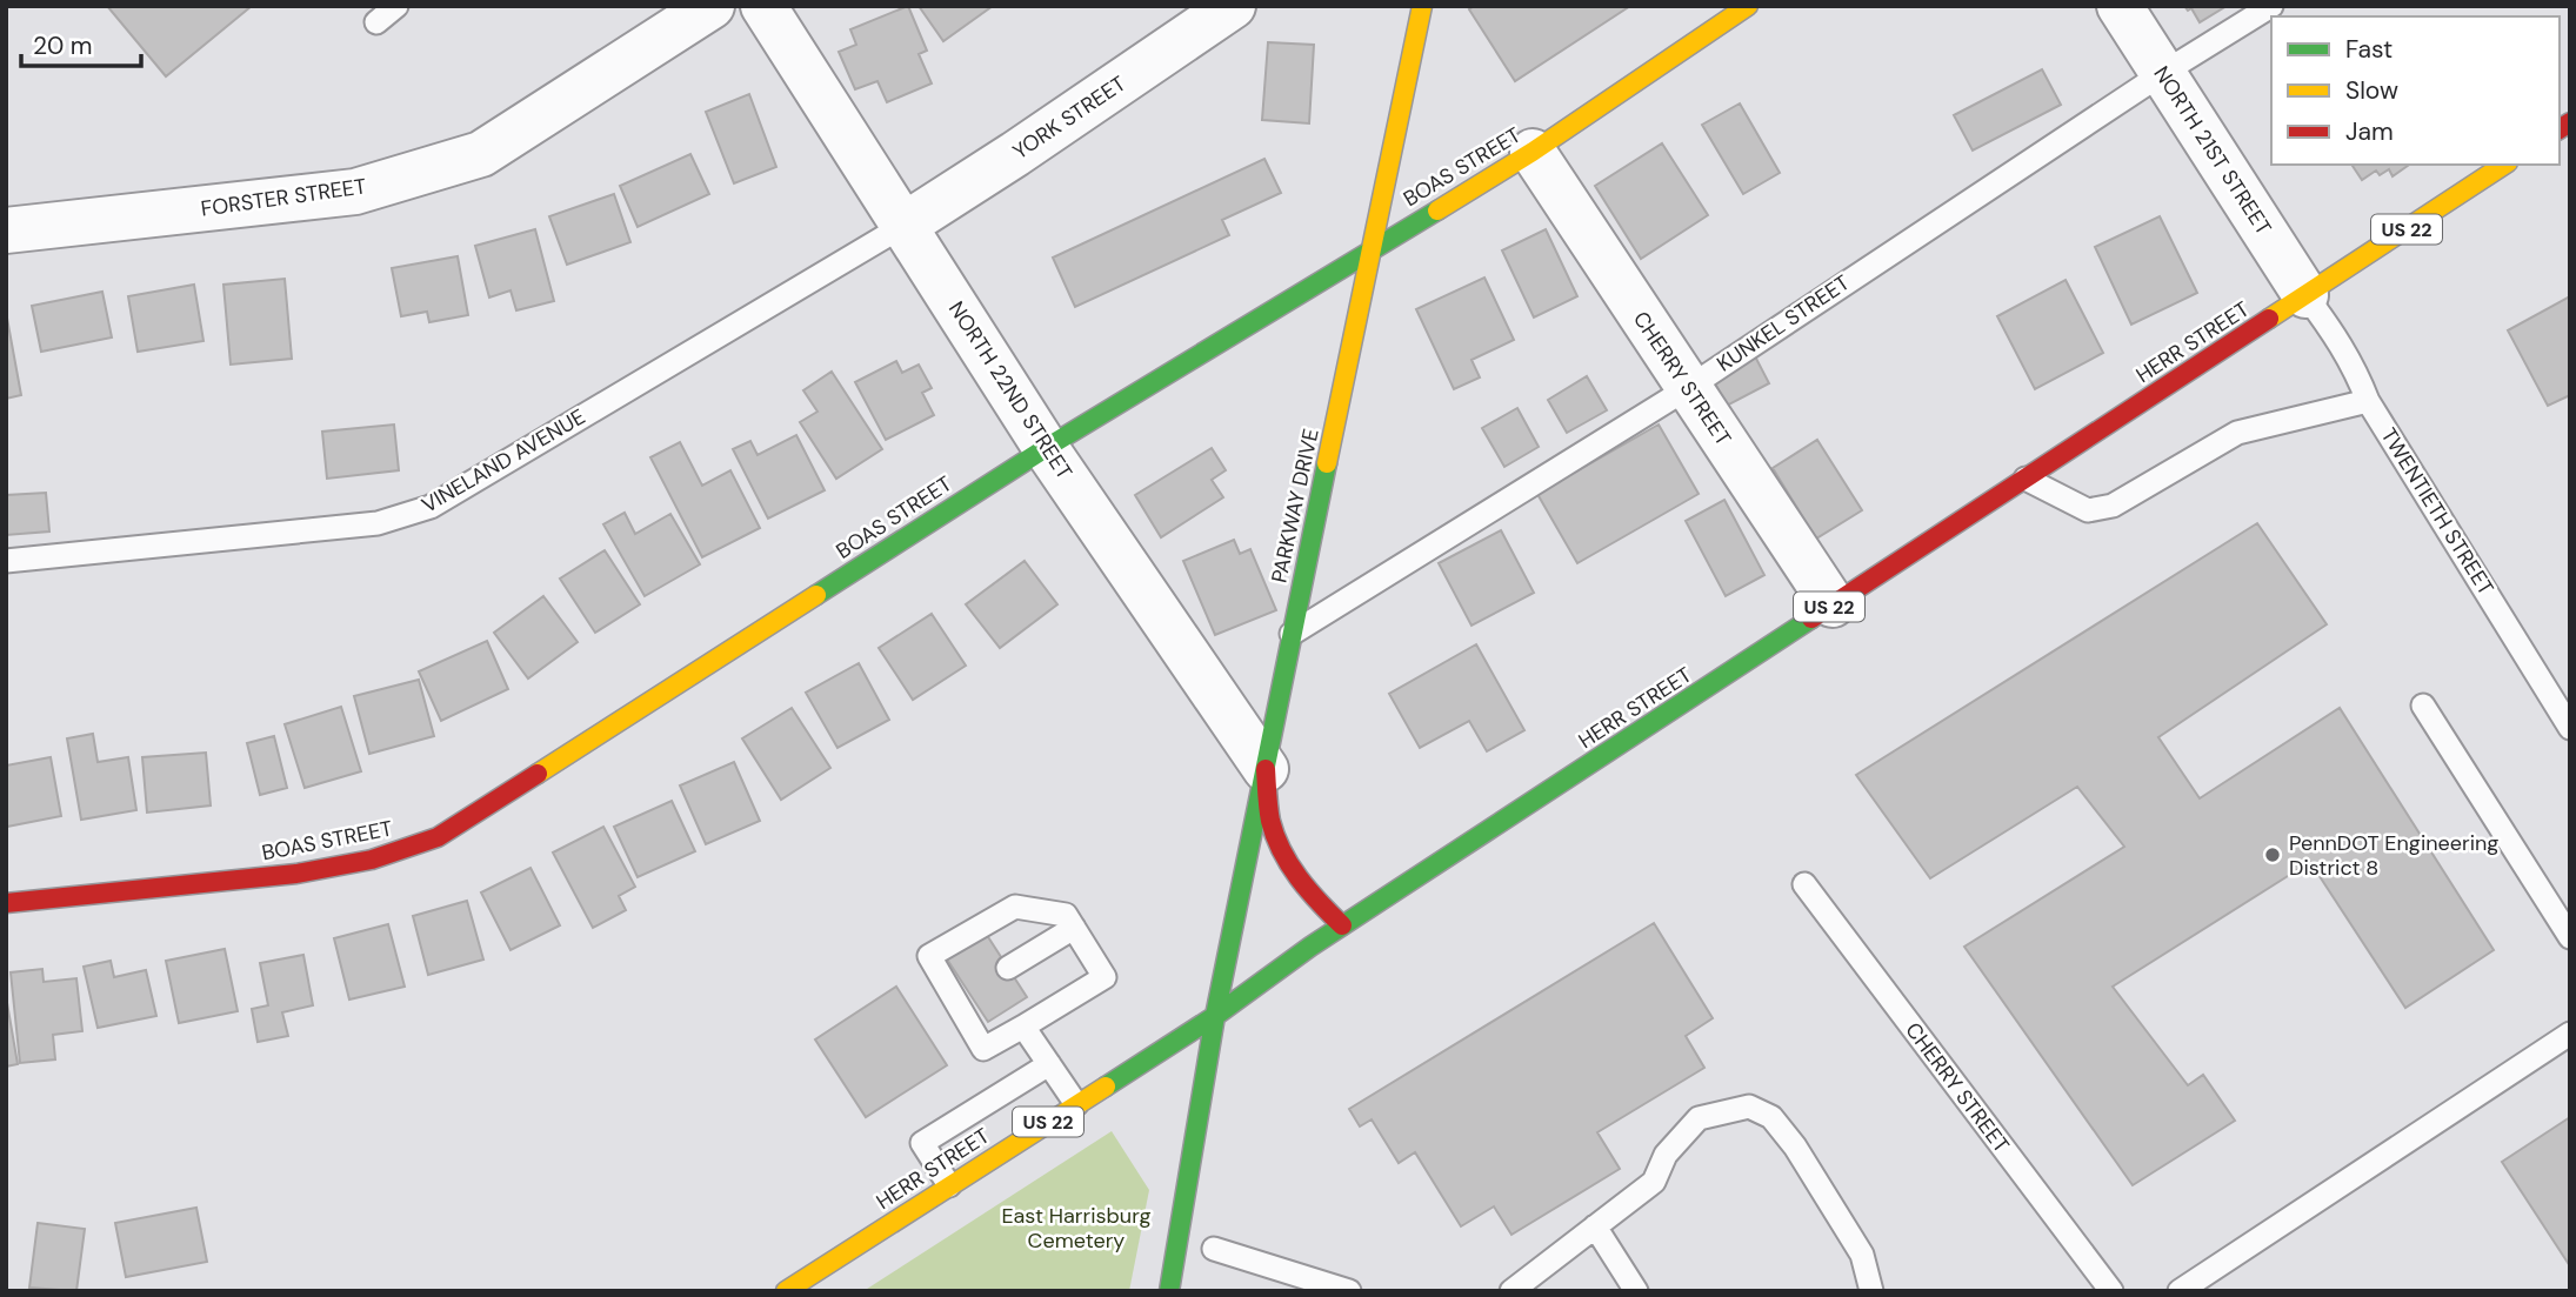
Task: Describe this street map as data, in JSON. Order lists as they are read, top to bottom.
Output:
{
  "streets": {
    "street": [
      "YORK STREET",
      "NORTH 21ST STREET",
      "BOAS STREET",
      "FORSTER STREET",
      "US 22",
      "HERR STREET",
      "CHERRY STREET",
      "NORTH 22ND STREET",
      "PARKWAY DRIVE"
    ],
    "lane": ["KUNKEL STREET", "VINELAND AVENUE", "TWENTIETH STREET"]
  },
  "crossings": [
    ["YORK STREET", "NORTH 22ND STREET"],
    ["YORK STREET", "VINELAND AVENUE"],
    ["NORTH 21ST STREET", "KUNKEL STREET"],
    ["NORTH 21ST STREET", "HERR STREET"],
    ["NORTH 21ST STREET", "TWENTIETH STREET"],
    ["BOAS STREET", "CHERRY STREET"],
    ["BOAS STREET", "NORTH 22ND STREET"],
    ["BOAS STREET", "PARKWAY DRIVE"],
    ["KUNKEL STREET", "CHERRY STREET"],
    ["KUNKEL STREET", "PARKWAY DRIVE"],
    ["HERR STREET", "CHERRY STREET"],
    ["HERR STREET", "PARKWAY DRIVE"],
    ["HERR STREET", "TWENTIETH STREET"],
    ["NORTH 22ND STREET", "VINELAND AVENUE"],
    ["NORTH 22ND STREET", "PARKWAY DRIVE"]
  ],
  "parks": ["East Harrisburg Cemetery"],
  "places": ["PennDOT Engineering District 8"],
  "legend": ["Fast", "Slow", "Jam"],
  "scale_bar": "20 m"
}
